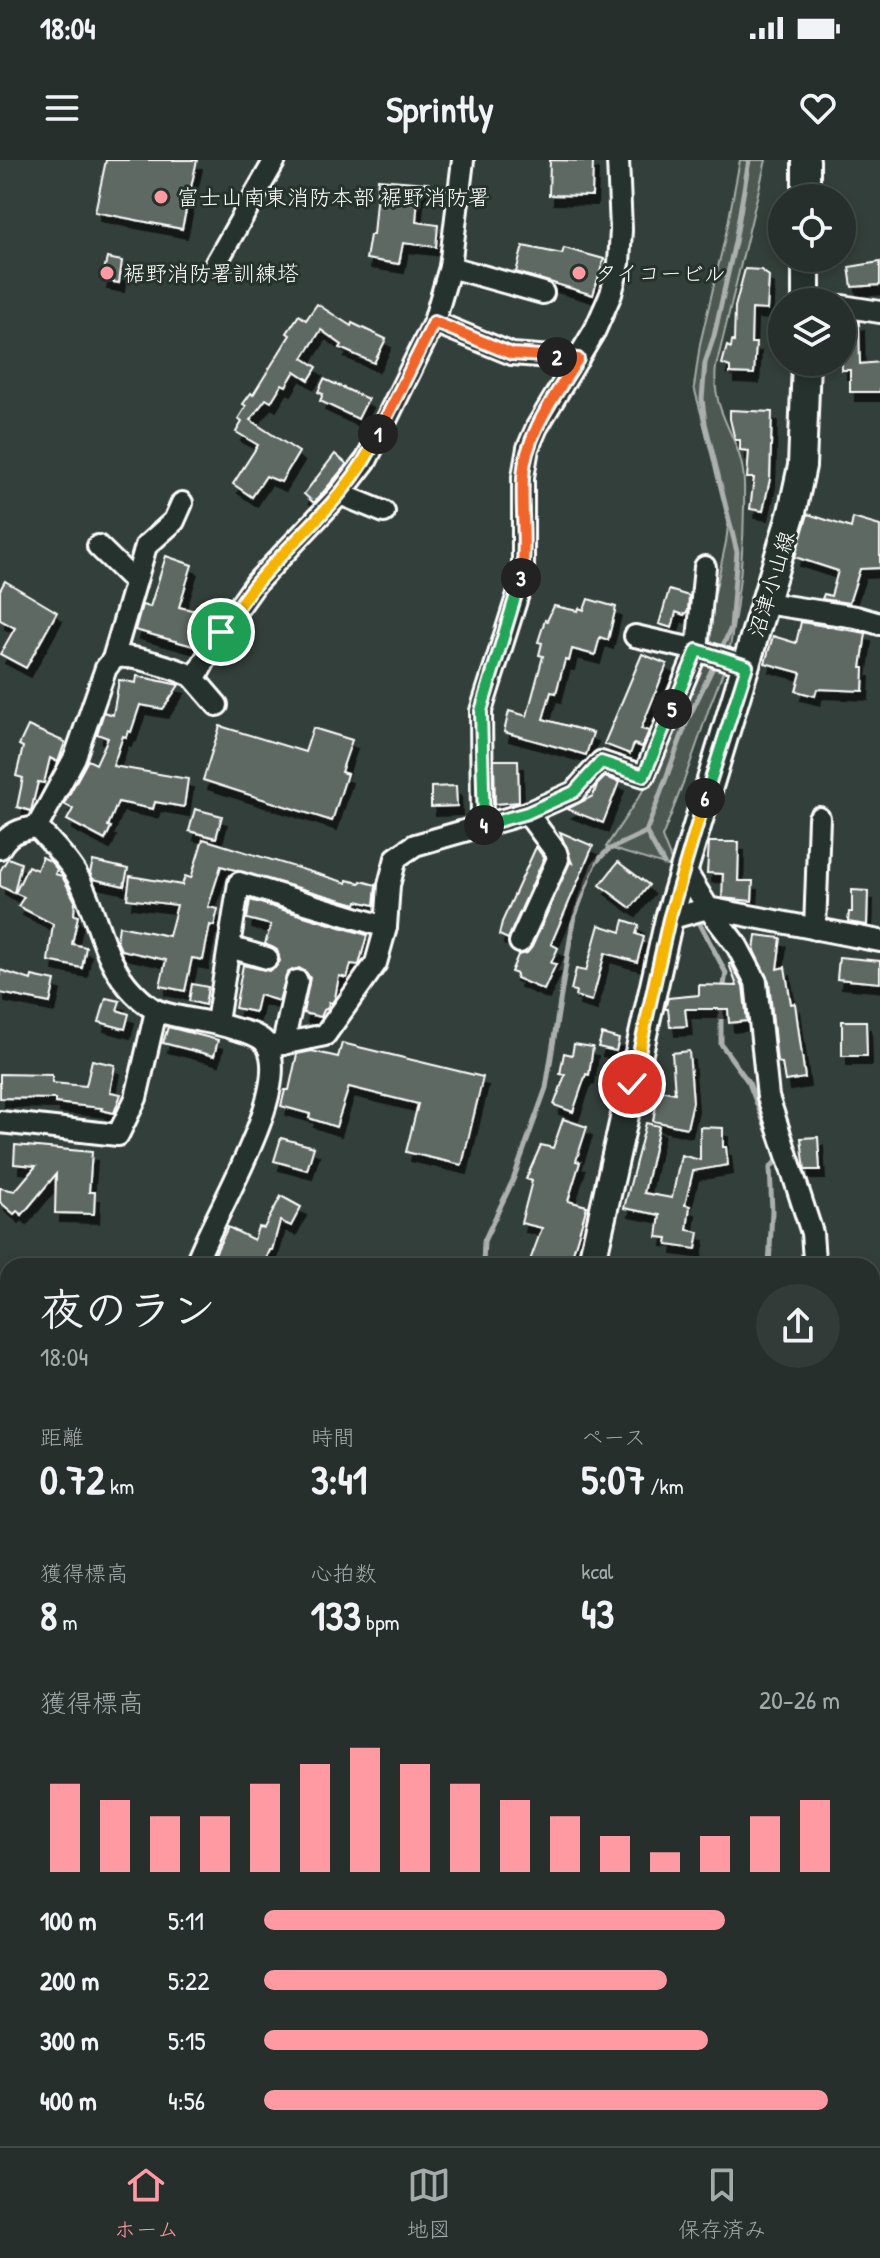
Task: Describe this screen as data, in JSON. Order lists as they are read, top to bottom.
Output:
{
  "streets": {
    "main road": ["沼津小山線"]
  },
  "places": ["富士山南東消防本部 裾野消防署", "裾野消防署訓練塔", "タイコービル"],
  "page": {
    "status": "18:04",
    "header": "Sprintly",
    "pins": [
      "2",
      "1",
      "3",
      "5",
      "6",
      "4"
    ],
    "heading": ["夜のラン", "18:04"],
    "stats": [
      ["距離", "0.72 km"],
      ["時間", "3:41"],
      ["ペース", "5:07 /km"],
      ["獲得標高", "8 m"],
      ["心拍数", "133 bpm"],
      ["kcal", "43"]
    ],
    "chart": ["獲得標高", "20–26 m"],
    "list": [
      {
        "name": "100 m",
        "note": "5:11"
      },
      {
        "name": "200 m",
        "note": "5:22"
      },
      {
        "name": "300 m",
        "note": "5:15"
      },
      {
        "name": "400 m",
        "note": "4:56"
      }
    ],
    "tabs": ["ホーム", "地図", "保存済み"]
  }
}
